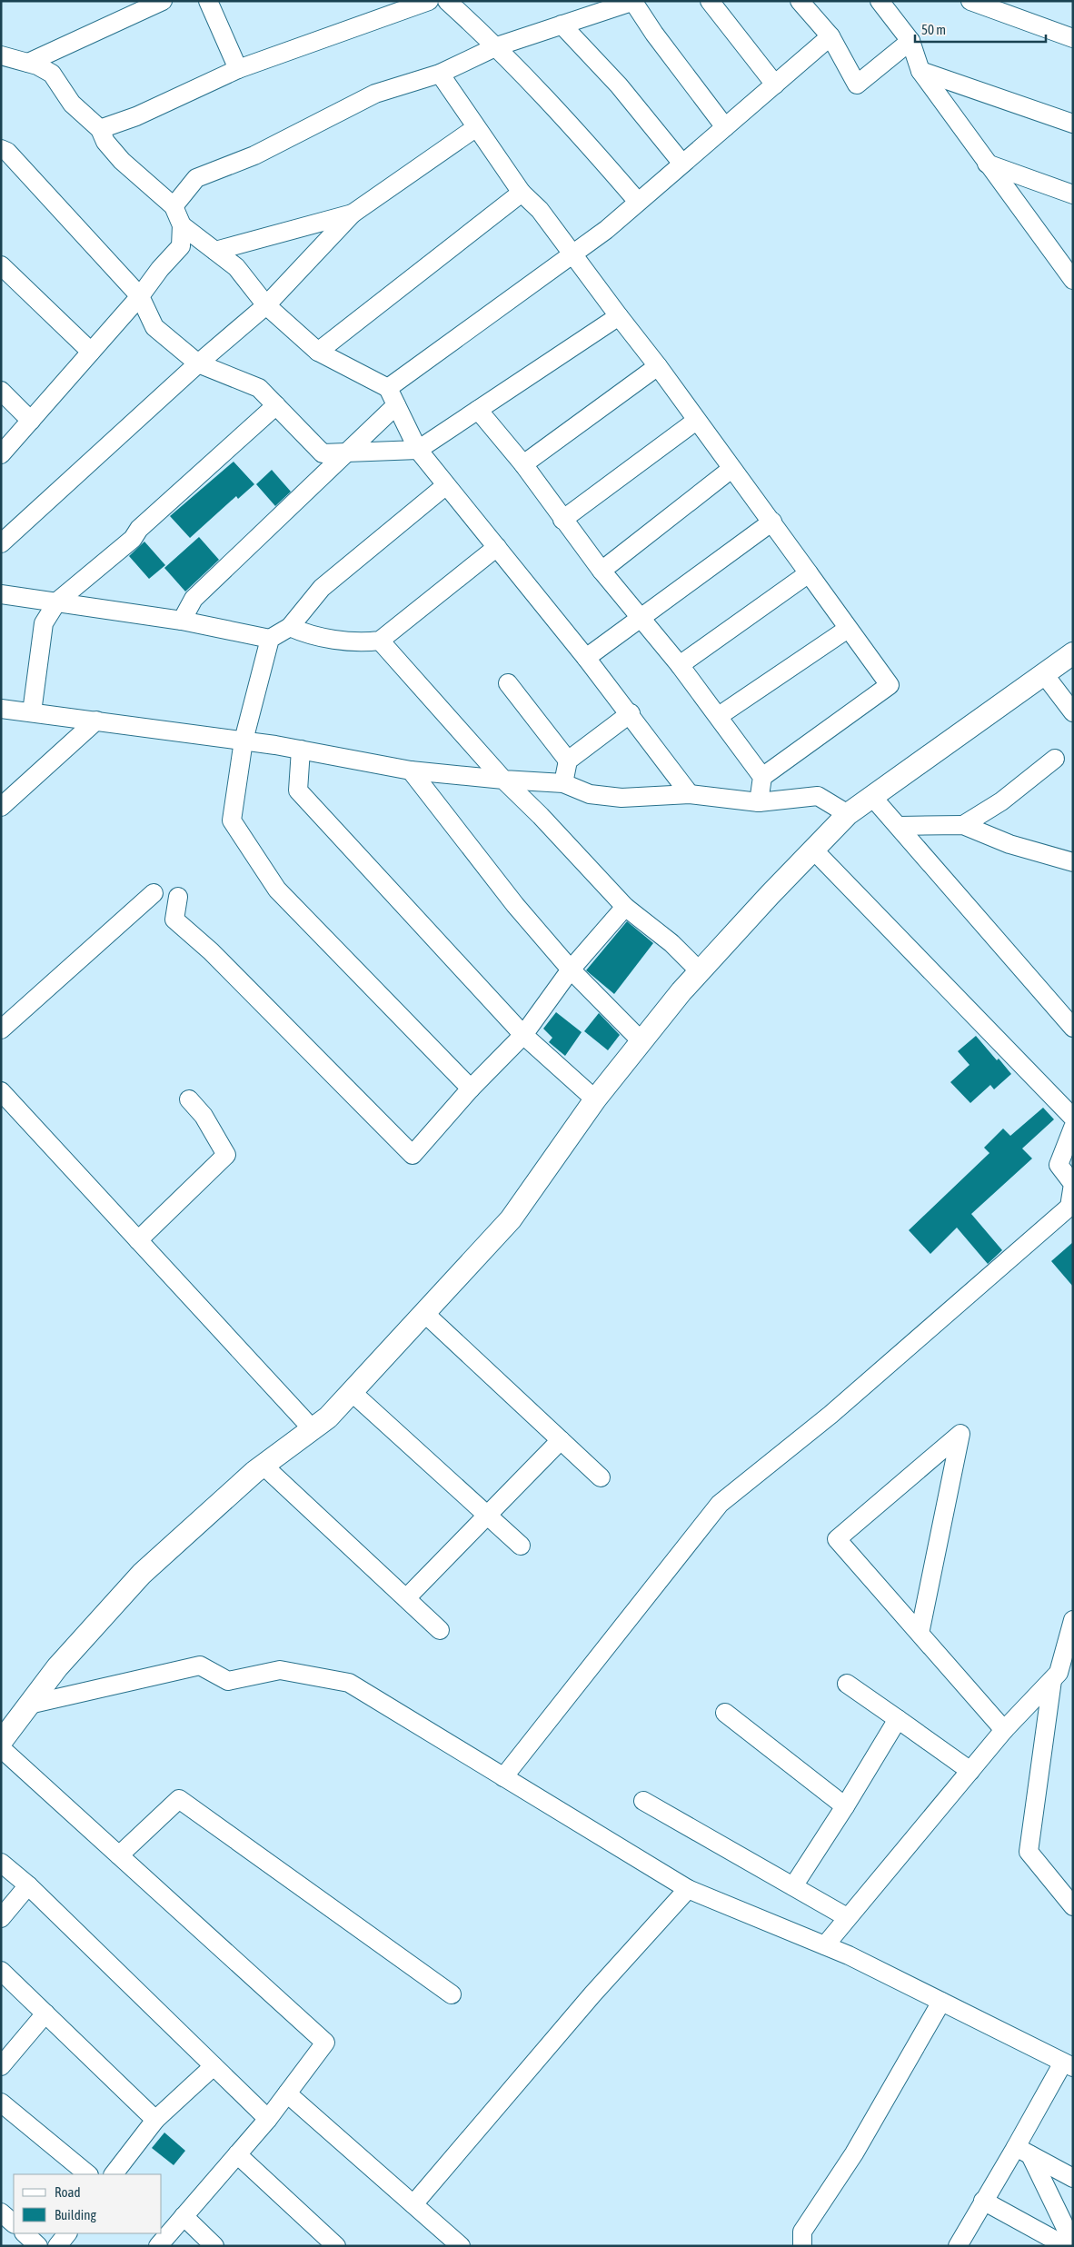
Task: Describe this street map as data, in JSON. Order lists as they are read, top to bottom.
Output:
{
  "legend": ["Road", "Building"],
  "scale_bar": "50 m"
}
